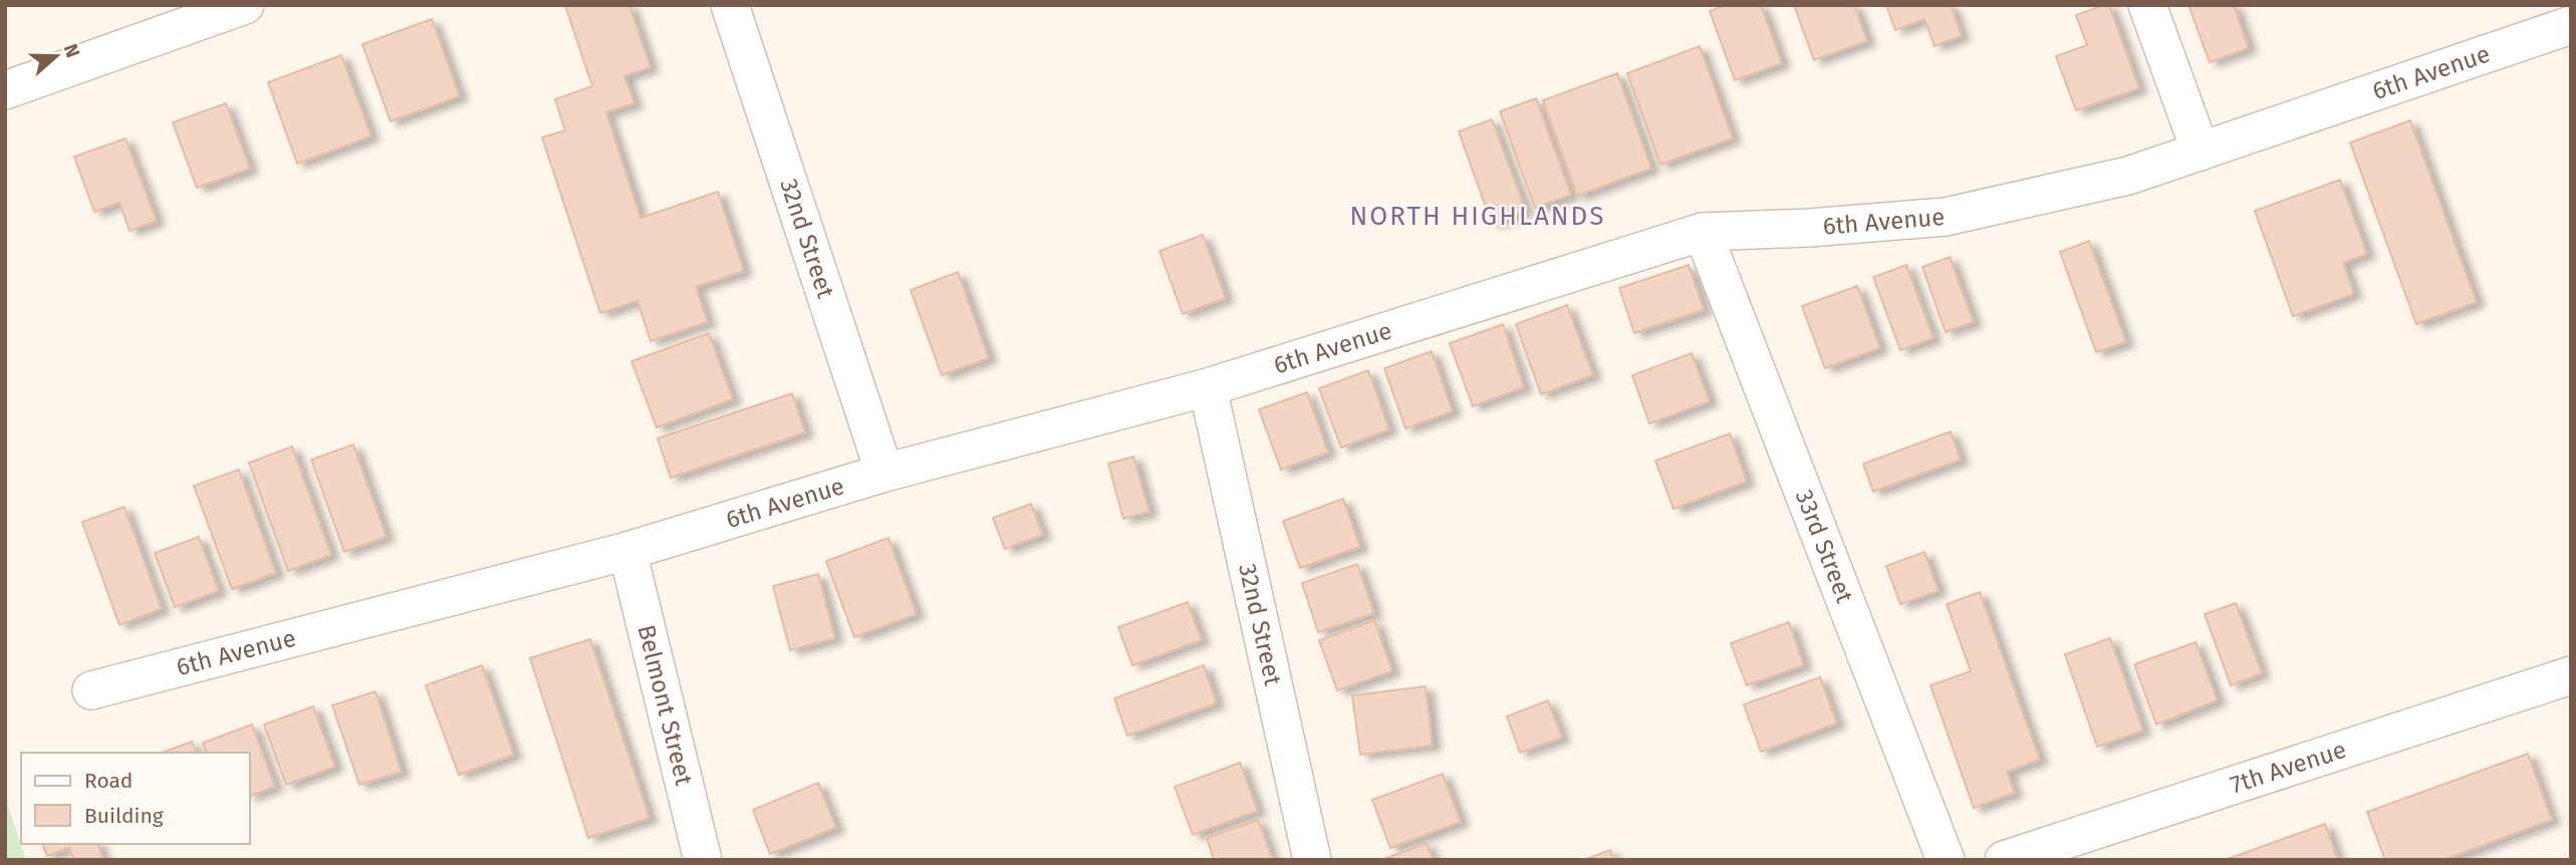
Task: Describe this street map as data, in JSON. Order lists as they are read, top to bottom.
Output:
{
  "streets": {
    "street": [
      "6th Avenue",
      "32nd Street",
      "33rd Street",
      "Belmont Street",
      "7th Avenue"
    ]
  },
  "crossings": [
    ["6th Avenue", "32nd Street"],
    ["6th Avenue", "33rd Street"],
    ["6th Avenue", "Belmont Street"]
  ],
  "districts": ["NORTH HIGHLANDS"],
  "legend": ["Road", "Building"],
  "north": "right"
}
